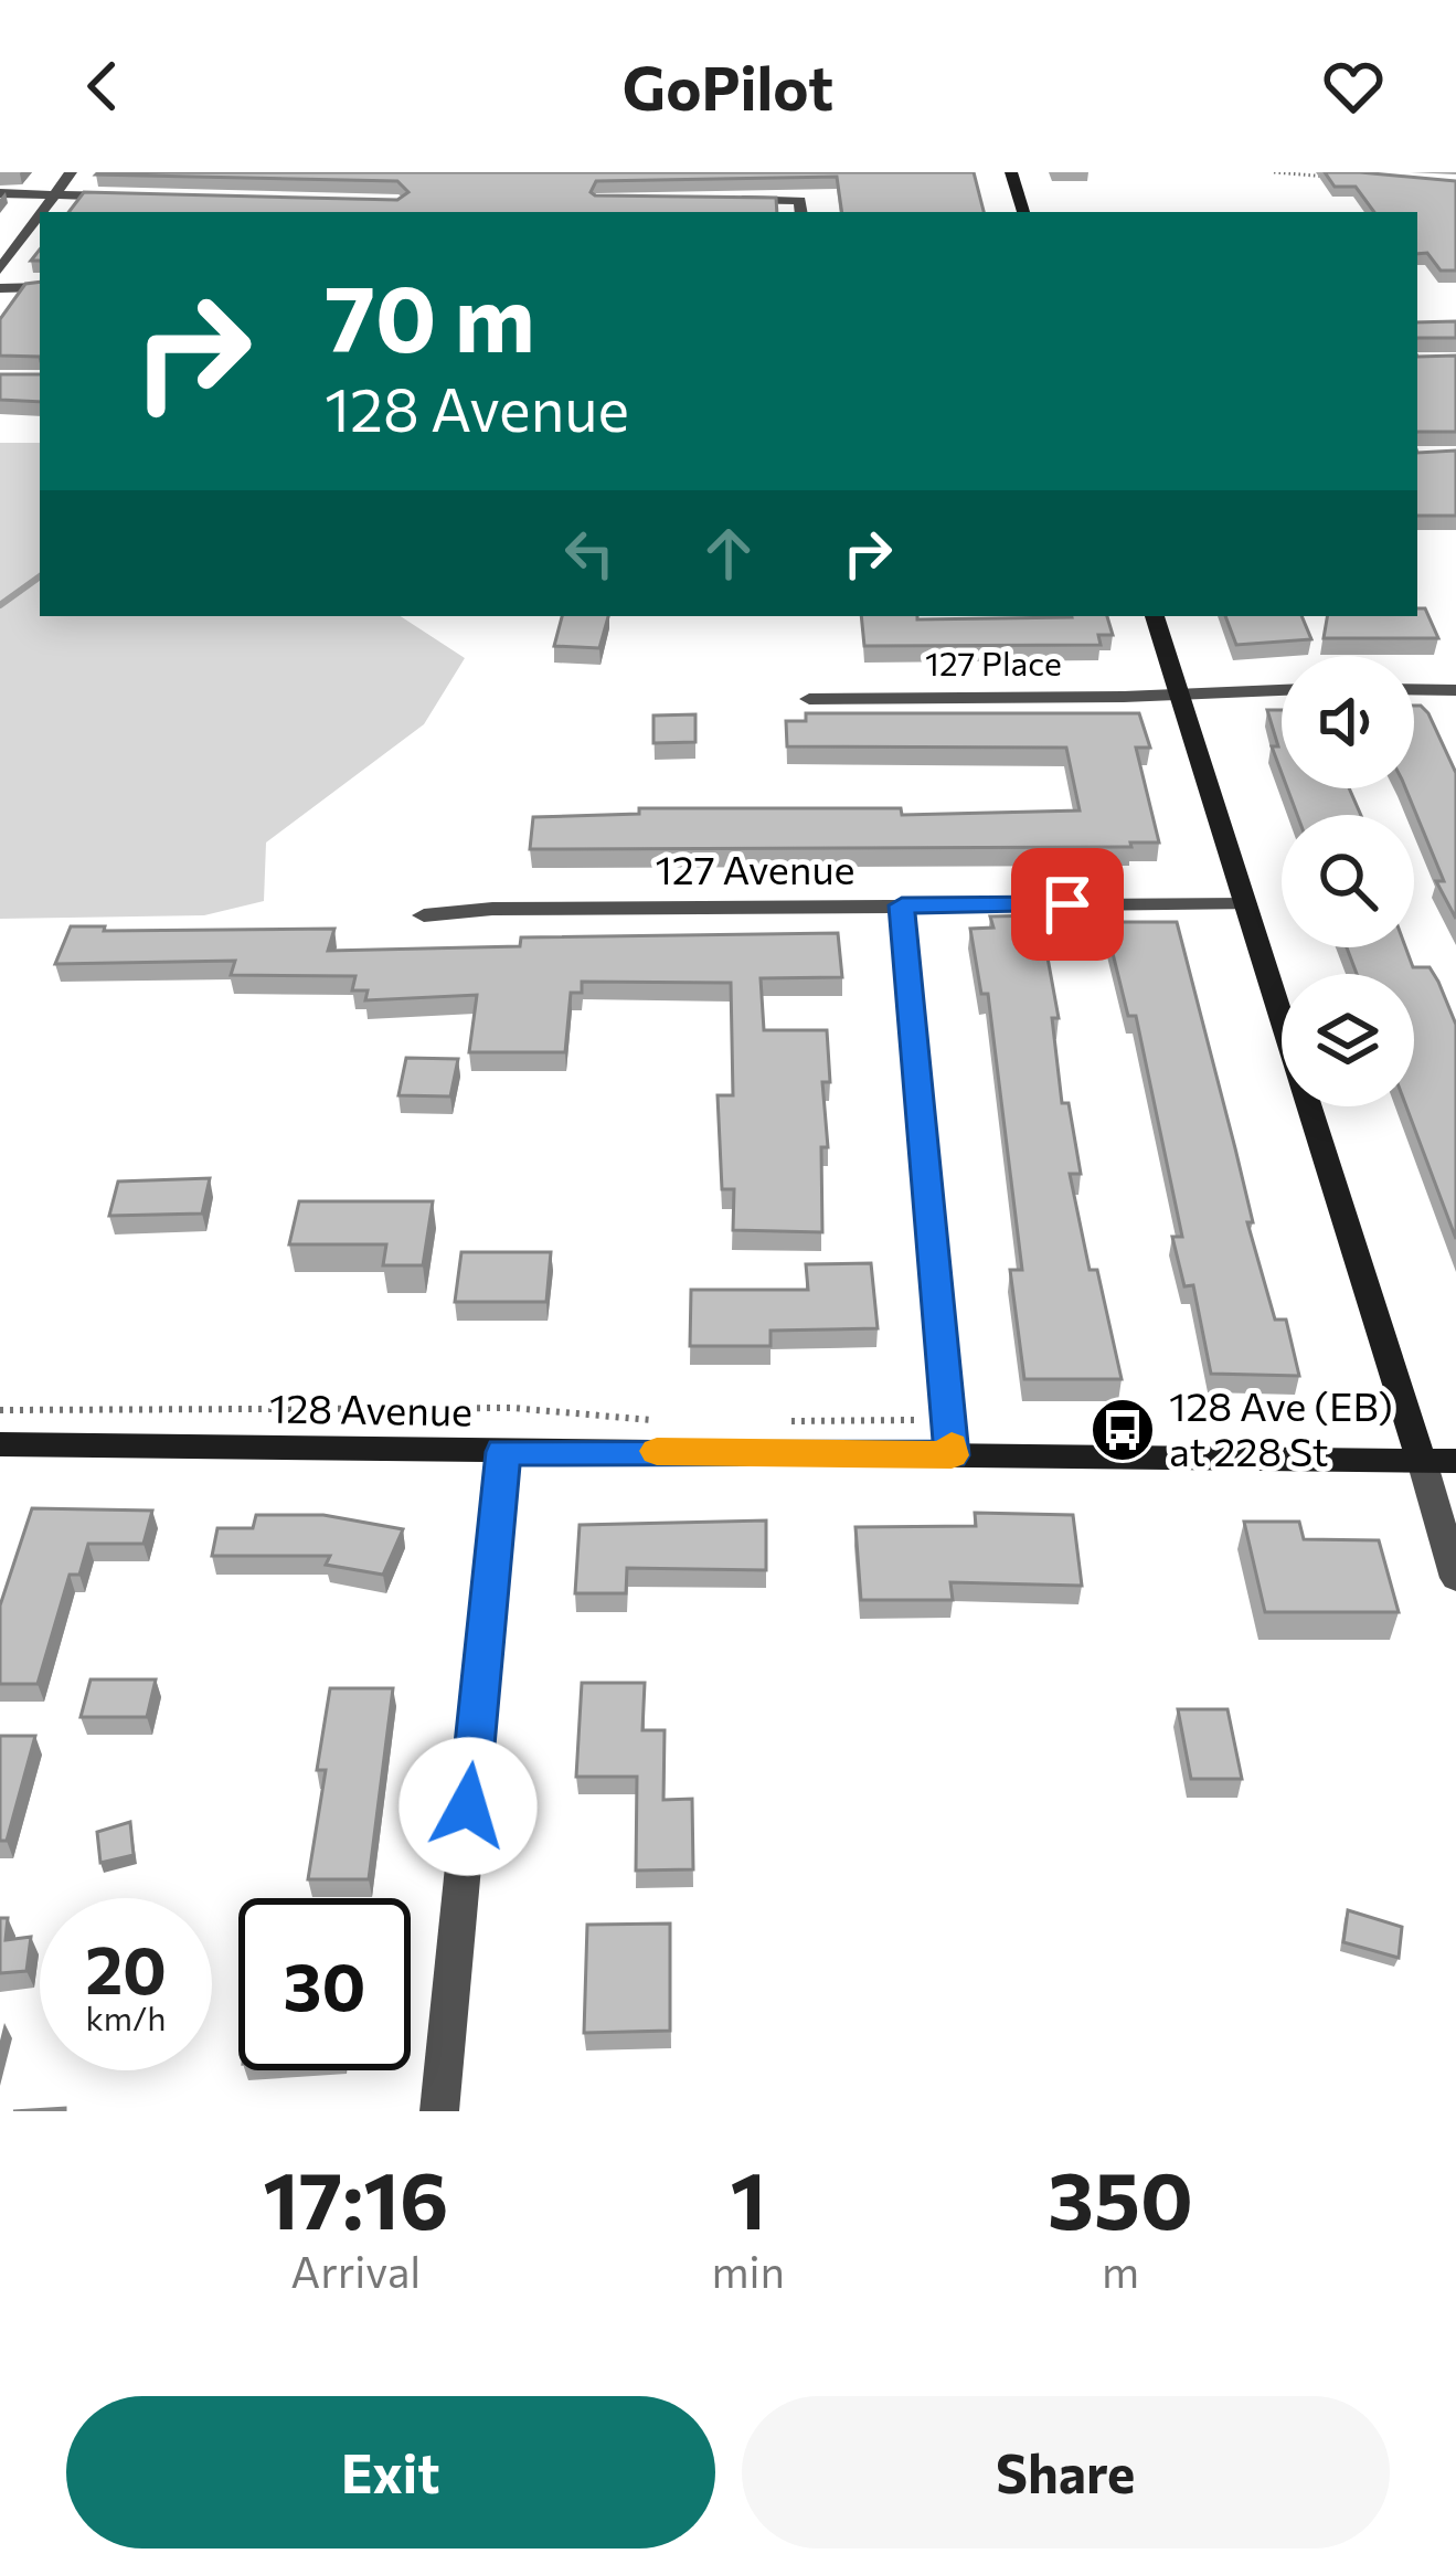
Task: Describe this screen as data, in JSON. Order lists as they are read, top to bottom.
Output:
{
  "streets": {
    "street": ["127 Place", "127 Avenue", "128 Avenue"]
  },
  "places": {
    "bus stop": ["128 Ave (EB) at 228 St"]
  },
  "page": {
    "header": "GoPilot",
    "turn": ["70 m", "128 Avenue"],
    "speed": "20 km/h",
    "limit": "30",
    "eta": [
      "17:16",
      "Arrival",
      "1",
      "min",
      "350",
      "m"
    ],
    "buttons": ["Exit", "Share"]
  }
}
